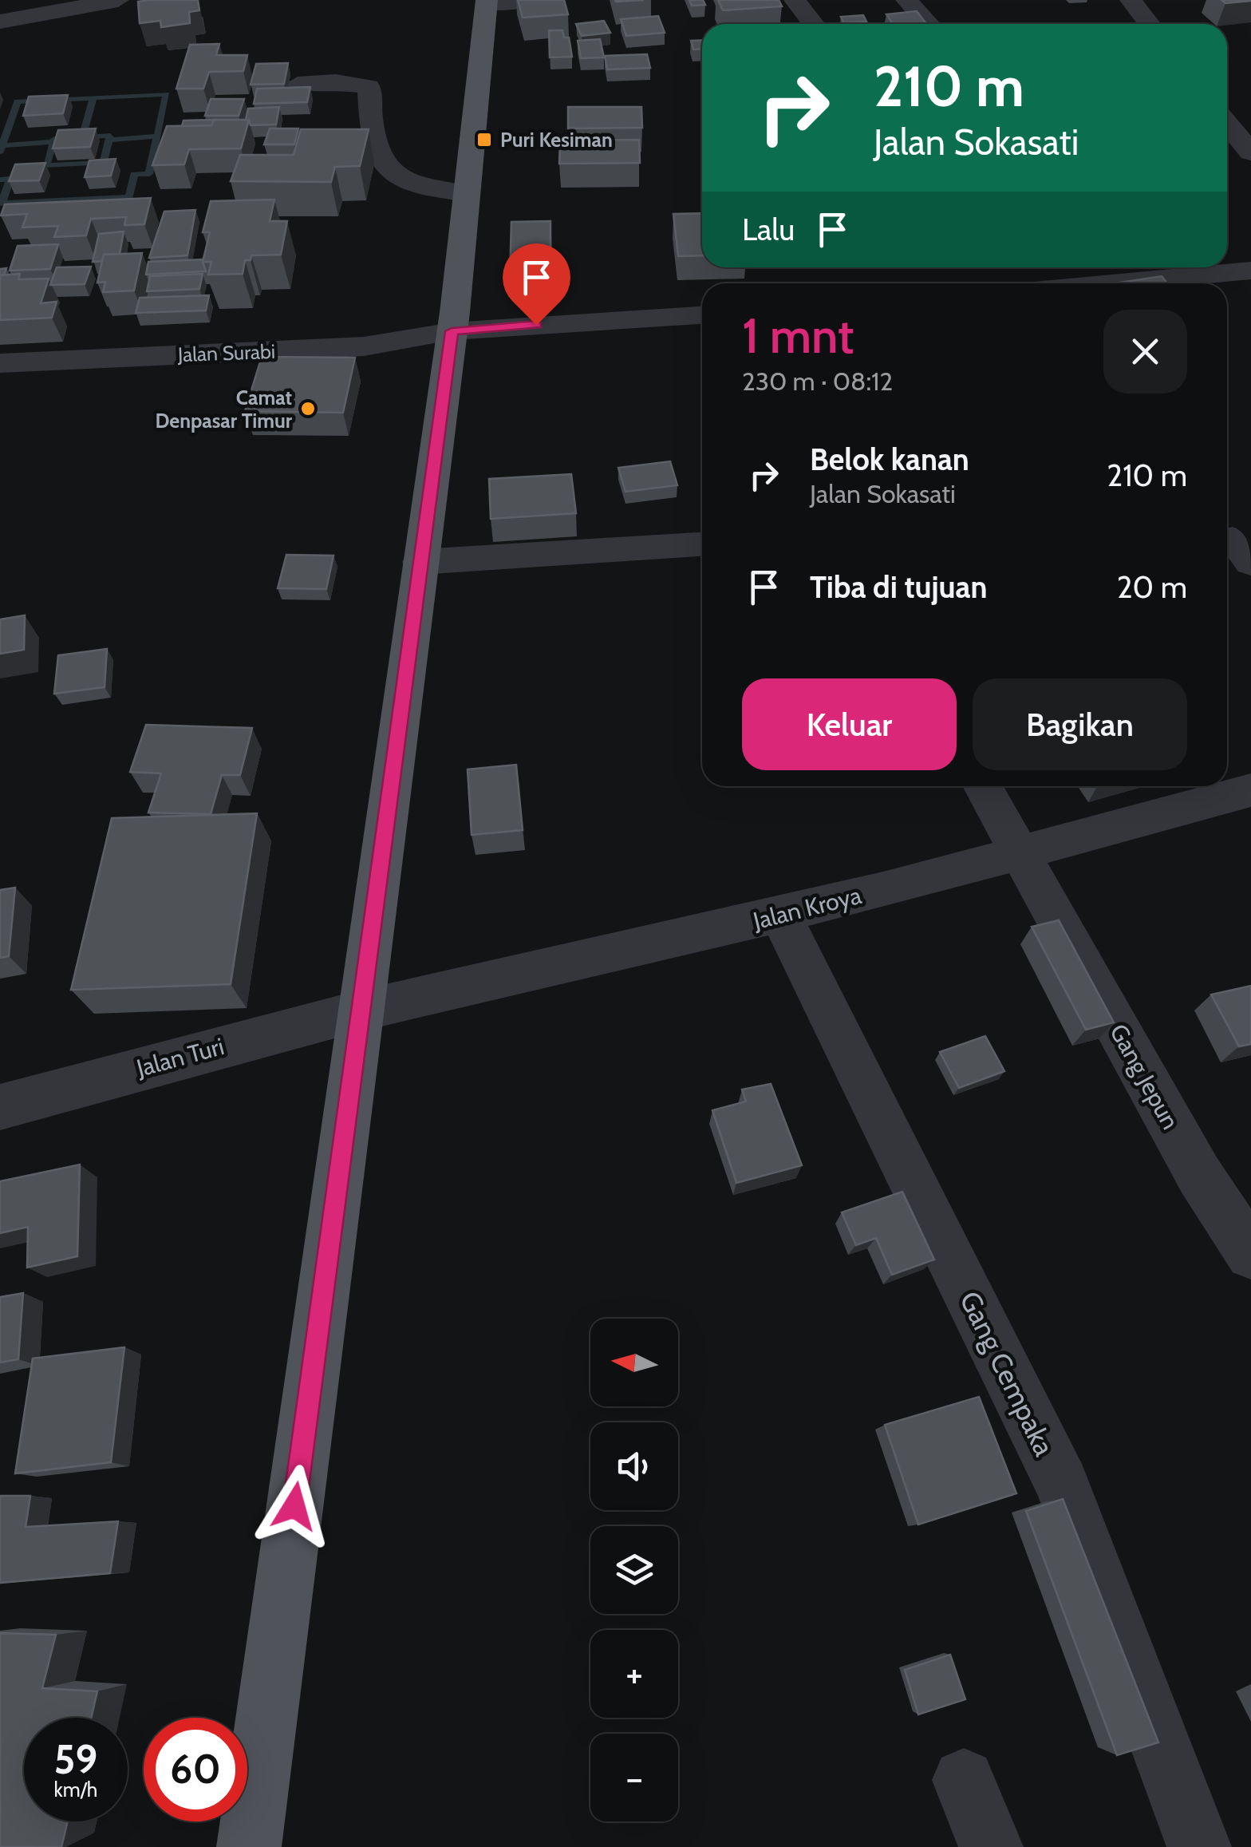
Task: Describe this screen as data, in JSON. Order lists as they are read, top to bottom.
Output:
{
  "streets": {
    "street": [
      "Jalan Surabi",
      "Jalan Kroya",
      "Jalan Turi",
      "Gang Jepun",
      "Gang Cempaka"
    ]
  },
  "crossings": [
    ["Jalan Kroya", "Jalan Turi"],
    ["Jalan Kroya", "Gang Jepun"],
    ["Jalan Kroya", "Gang Cempaka"]
  ],
  "places": {
    "transit": ["Puri Kesiman"],
    "other": ["Camat Denpasar Timur"]
  },
  "north": "left",
  "page": {
    "turn": ["210 m", "Jalan Sokasati"],
    "then": "Lalu",
    "heading": ["1 mnt", "230 m · 08:12"],
    "list": [
      {
        "name": "Belok kanan",
        "note": "Jalan Sokasati",
        "value": "210 m"
      },
      {
        "name": "Tiba di tujuan",
        "value": "20 m"
      }
    ],
    "buttons": ["Keluar", "Bagikan"],
    "map_buttons": ["+", "−"],
    "speed": "59 km/h",
    "limit": "60"
  }
}
